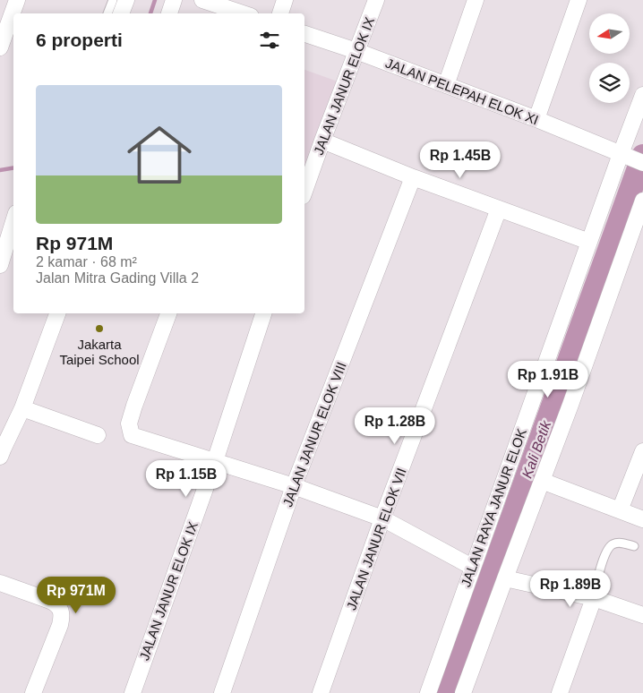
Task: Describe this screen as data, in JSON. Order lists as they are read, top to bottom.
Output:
{
  "streets": {
    "street": [
      "JALAN JANUR ELOK IX",
      "JALAN PELEPAH ELOK XI",
      "JALAN JANUR ELOK VIII",
      "JALAN RAYA JANUR ELOK",
      "JALAN JANUR ELOK VII"
    ]
  },
  "crossings": [
    ["JALAN JANUR ELOK IX", "JALAN PELEPAH ELOK XI"],
    ["JALAN PELEPAH ELOK XI", "JALAN RAYA JANUR ELOK"]
  ],
  "water": ["Kali Betik"],
  "places": ["Jakarta Taipei School"],
  "north": "left",
  "page": {
    "heading": "6 properti",
    "list": [
      {
        "name": "Rp 971M",
        "note": "2 kamar · 68 m² · Jalan Mitra Gading Villa 2"
      }
    ],
    "price": [
      "Rp 1.45B",
      "Rp 1.91B",
      "Rp 1.28B",
      "Rp 1.15B",
      "Rp 1.89B",
      "Rp 971M"
    ]
  }
}
